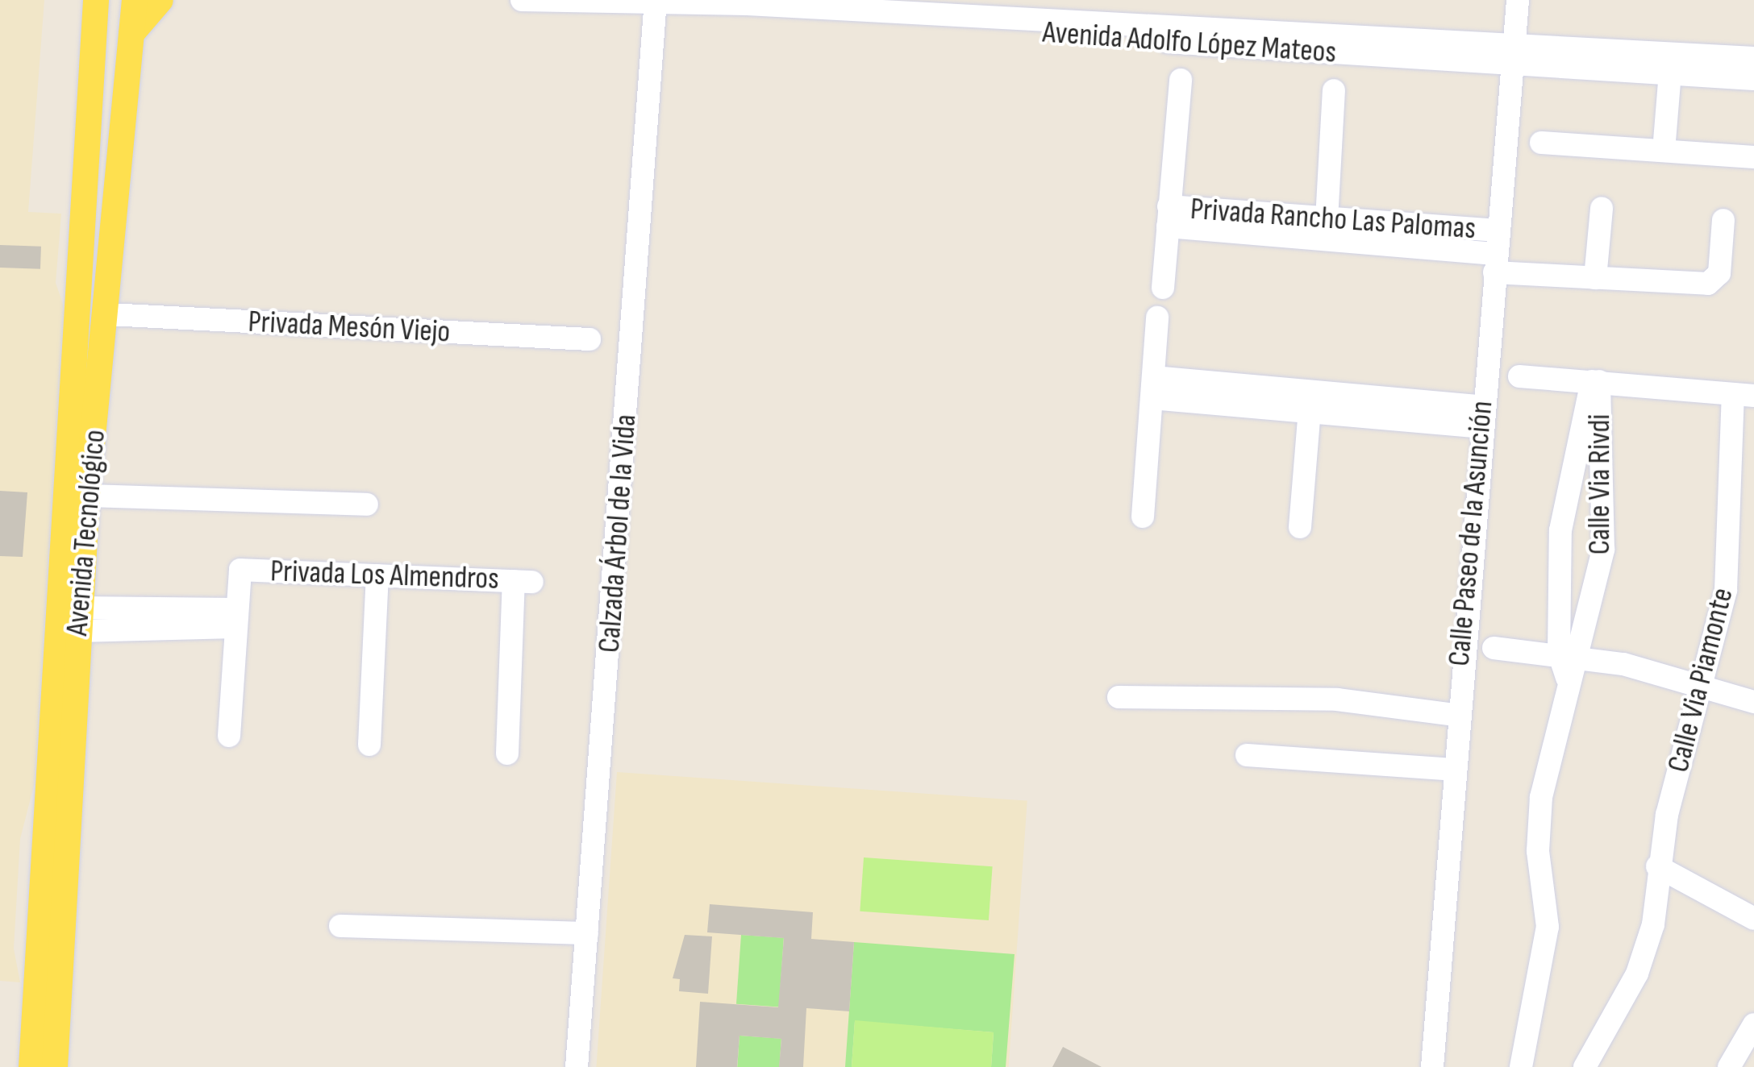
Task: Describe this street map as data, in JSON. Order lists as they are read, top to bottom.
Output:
{
  "streets": {
    "main road": ["Avenida Tecnológico"],
    "street": [
      "Avenida Adolfo López Mateos",
      "Privada Rancho Las Palomas",
      "Privada Mesón Viejo",
      "Calle Via Rivdi",
      "Calzada Árbol de la Vida",
      "Calle Paseo de la Asunción",
      "Privada Los Almendros",
      "Calle Via Piamonte"
    ]
  },
  "crossings": [
    ["Avenida Adolfo López Mateos", "Calzada Árbol de la Vida"],
    ["Avenida Adolfo López Mateos", "Calle Paseo de la Asunción"],
    ["Privada Rancho Las Palomas", "Calle Paseo de la Asunción"],
    ["Privada Mesón Viejo", "Avenida Tecnológico"],
    ["Avenida Tecnológico", "Privada Los Almendros"]
  ]
}
